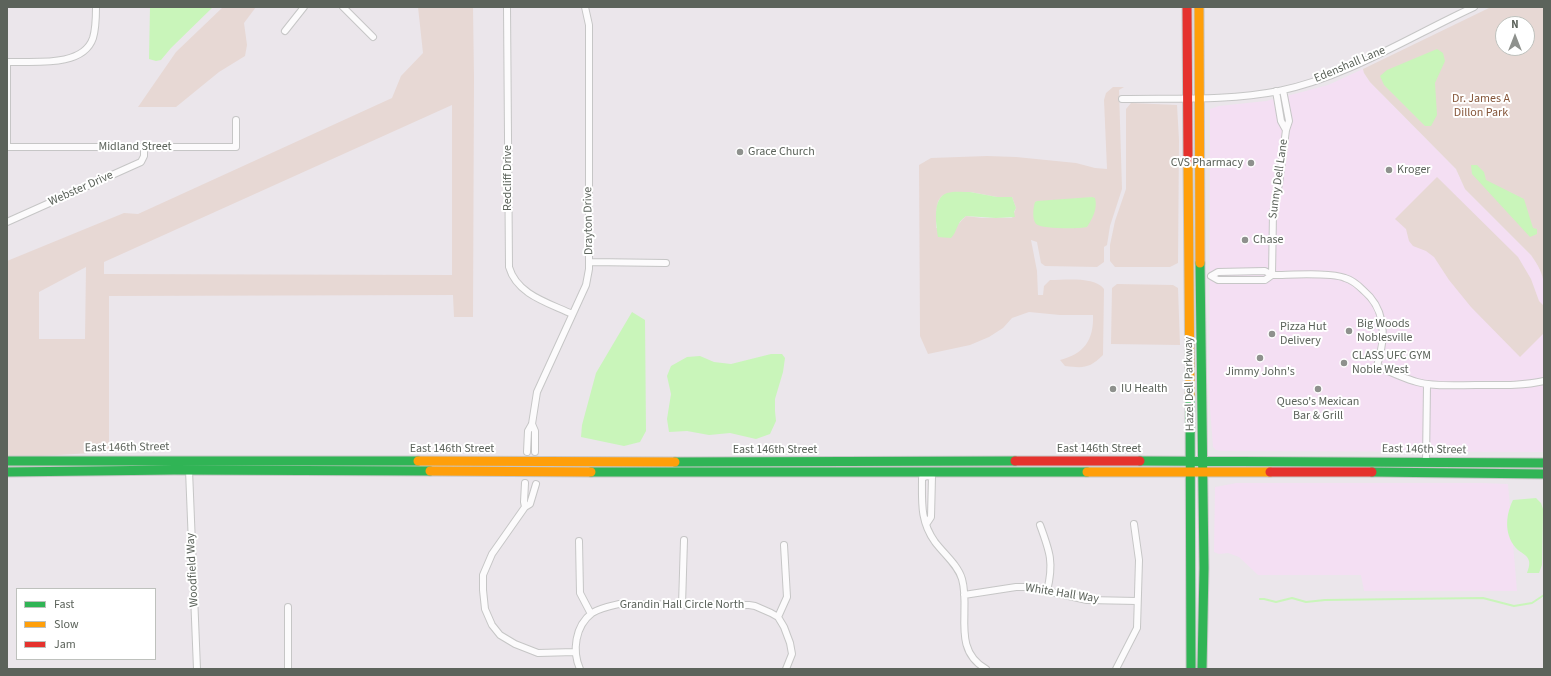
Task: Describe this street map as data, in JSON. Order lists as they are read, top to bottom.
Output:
{
  "streets": {
    "main road": ["Hazel Dell Parkway", "East 146th Street"],
    "street": [
      "Edenshall Lane",
      "Midland Street",
      "Redcliff Drive",
      "Sunny Dell Lane",
      "Webster Drive",
      "Drayton Drive",
      "Woodfield Way",
      "White Hall Way",
      "Grandin Hall Circle North"
    ]
  },
  "crossings": [
    ["Edenshall Lane", "Sunny Dell Lane"],
    ["Edenshall Lane", "Hazel Dell Parkway"],
    ["Midland Street", "Webster Drive"],
    ["Redcliff Drive", "Drayton Drive"],
    ["Hazel Dell Parkway", "East 146th Street"],
    ["East 146th Street", "Woodfield Way"]
  ],
  "parks": ["Dr. James A Dillon Park"],
  "places": [
    "Grace Church",
    "CVS Pharmacy",
    "Kroger",
    "Chase",
    "Big Woods Noblesville",
    "Pizza Hut Delivery",
    "Jimmy John's",
    "CLASS UFC GYM Noble West",
    "IU Health",
    "Queso's Mexican Bar & Grill"
  ],
  "legend": ["Fast", "Slow", "Jam"],
  "north": "top"
}
